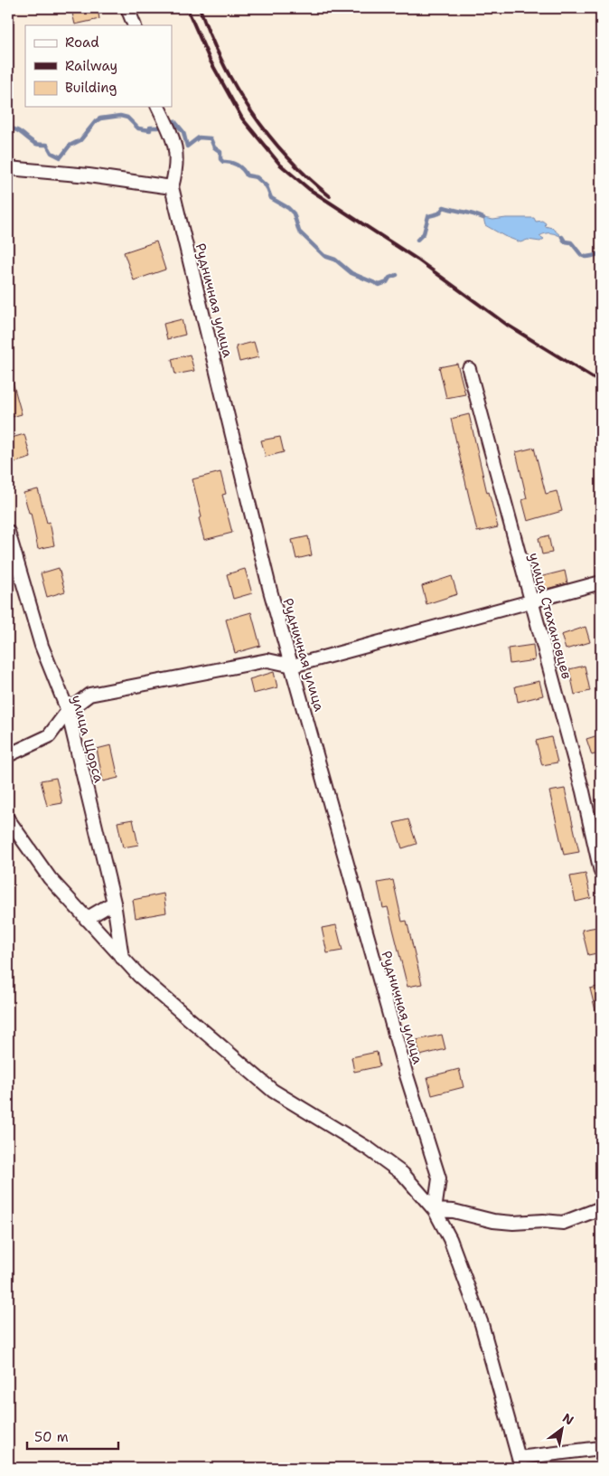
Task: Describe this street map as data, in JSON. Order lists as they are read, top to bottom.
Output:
{
  "streets": {
    "street": ["Рудничная улица", "улица Стахановцев", "улица Щорса"]
  },
  "legend": ["Road", "Railway", "Building"],
  "scale_bar": "50 m",
  "north": "top right"
}
